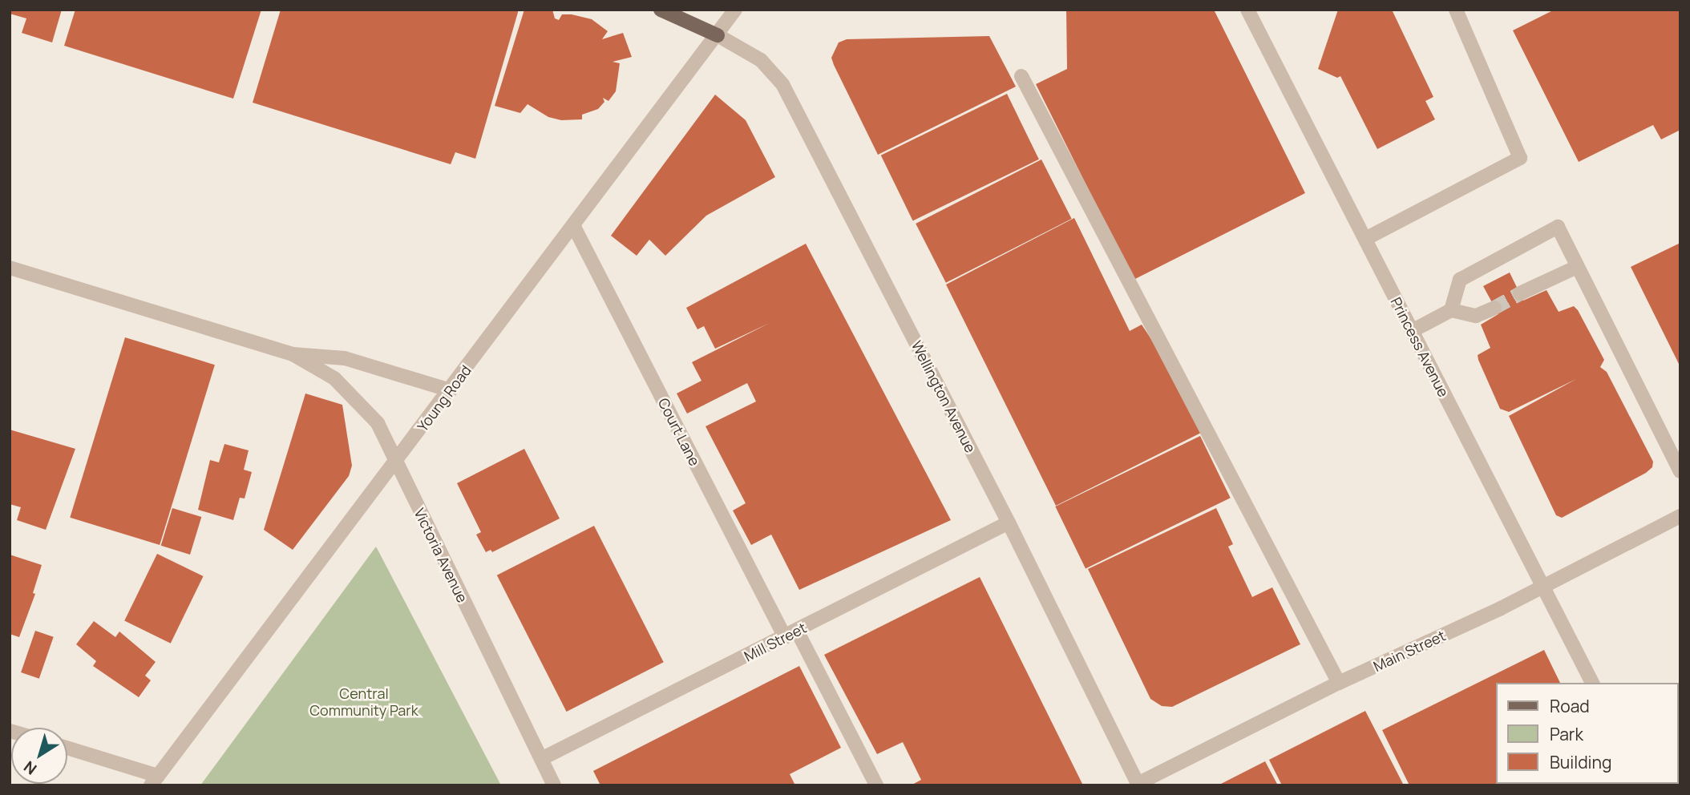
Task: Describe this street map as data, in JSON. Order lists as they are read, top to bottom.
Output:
{
  "streets": {
    "street": [
      "Princess Avenue",
      "Wellington Avenue",
      "Young Road",
      "Court Lane",
      "Victoria Avenue",
      "Mill Street",
      "Main Street"
    ]
  },
  "crossings": [
    ["Princess Avenue", "Main Street"],
    ["Wellington Avenue", "Young Road"],
    ["Wellington Avenue", "Mill Street"],
    ["Wellington Avenue", "Main Street"],
    ["Young Road", "Court Lane"],
    ["Young Road", "Victoria Avenue"],
    ["Court Lane", "Mill Street"],
    ["Victoria Avenue", "Mill Street"]
  ],
  "parks": ["Central Community Park"],
  "legend": ["Road", "Park", "Building"],
  "north": "bottom left"
}
